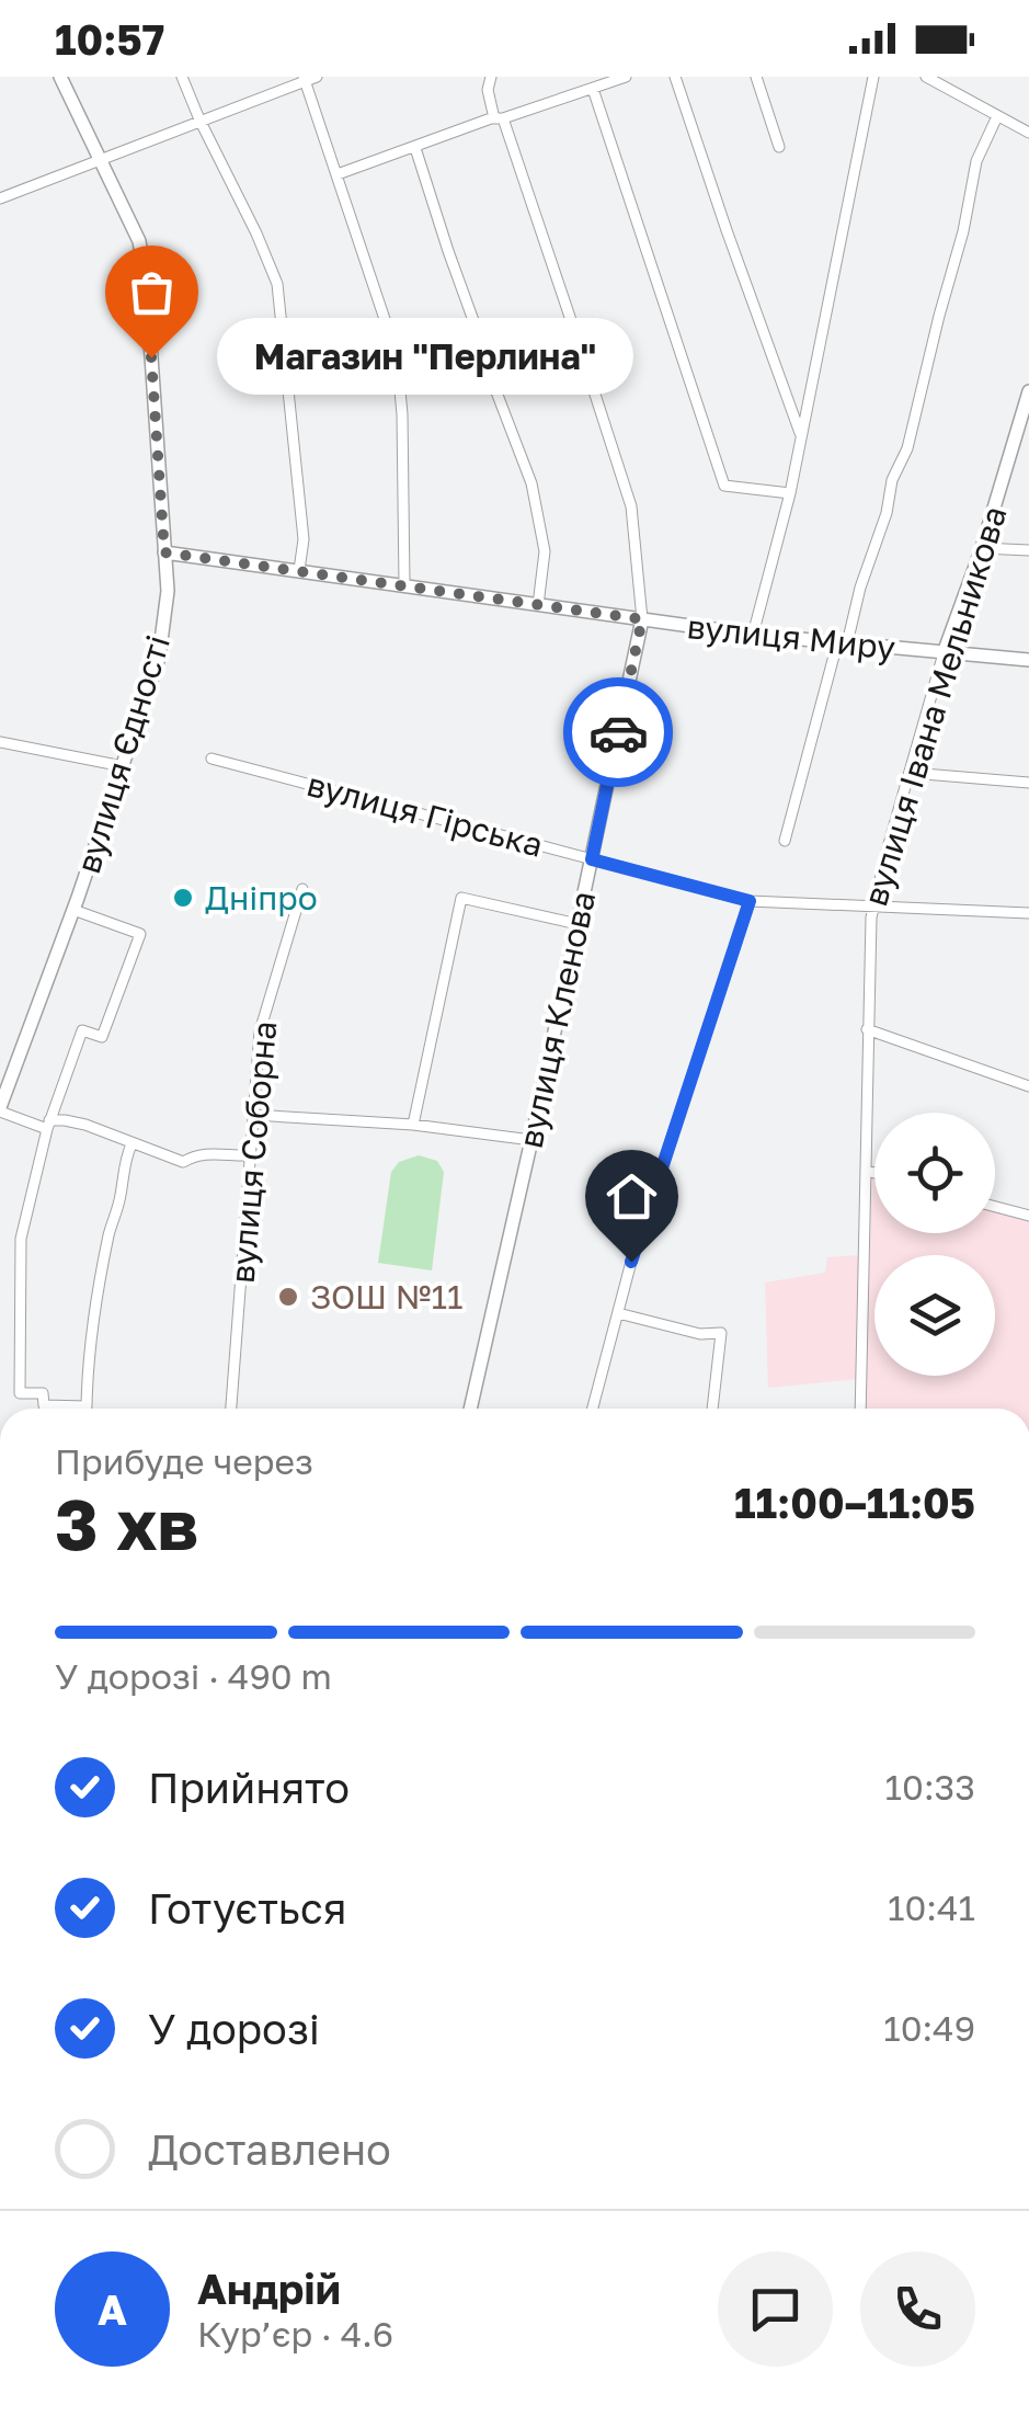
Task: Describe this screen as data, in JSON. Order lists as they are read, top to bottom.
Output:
{
  "streets": {
    "street": [
      "вулиця Миру",
      "вулиця Івана Мельникова",
      "вулиця Єдності",
      "вулиця Гірська",
      "вулиця Кленова",
      "вулиця Соборна"
    ]
  },
  "crossings": [
    ["вулиця Миру", "вулиця Івана Мельникова"],
    ["вулиця Миру", "вулиця Єдності"],
    ["вулиця Миру", "вулиця Кленова"],
    ["вулиця Івана Мельникова", "вулиця Гірська"],
    ["вулиця Гірська", "вулиця Кленова"]
  ],
  "places": ["Магазин \"Перлина\"", "Дніпро", "ЗОШ №11"],
  "page": {
    "status": "10:57",
    "bubble": "Магазин \"Перлина\"",
    "heading": ["3 хв", "Прибуде через", "11:00–11:05"],
    "panel": ["Андрій", "Кур’єр · 4.6"],
    "bar": "У дорозі · 490 m",
    "list": [
      ["Прийнято", "10:33"],
      ["Готується", "10:41"],
      ["У дорозі", "10:49"],
      "Доставлено"
    ],
    "round": "А"
  }
}
